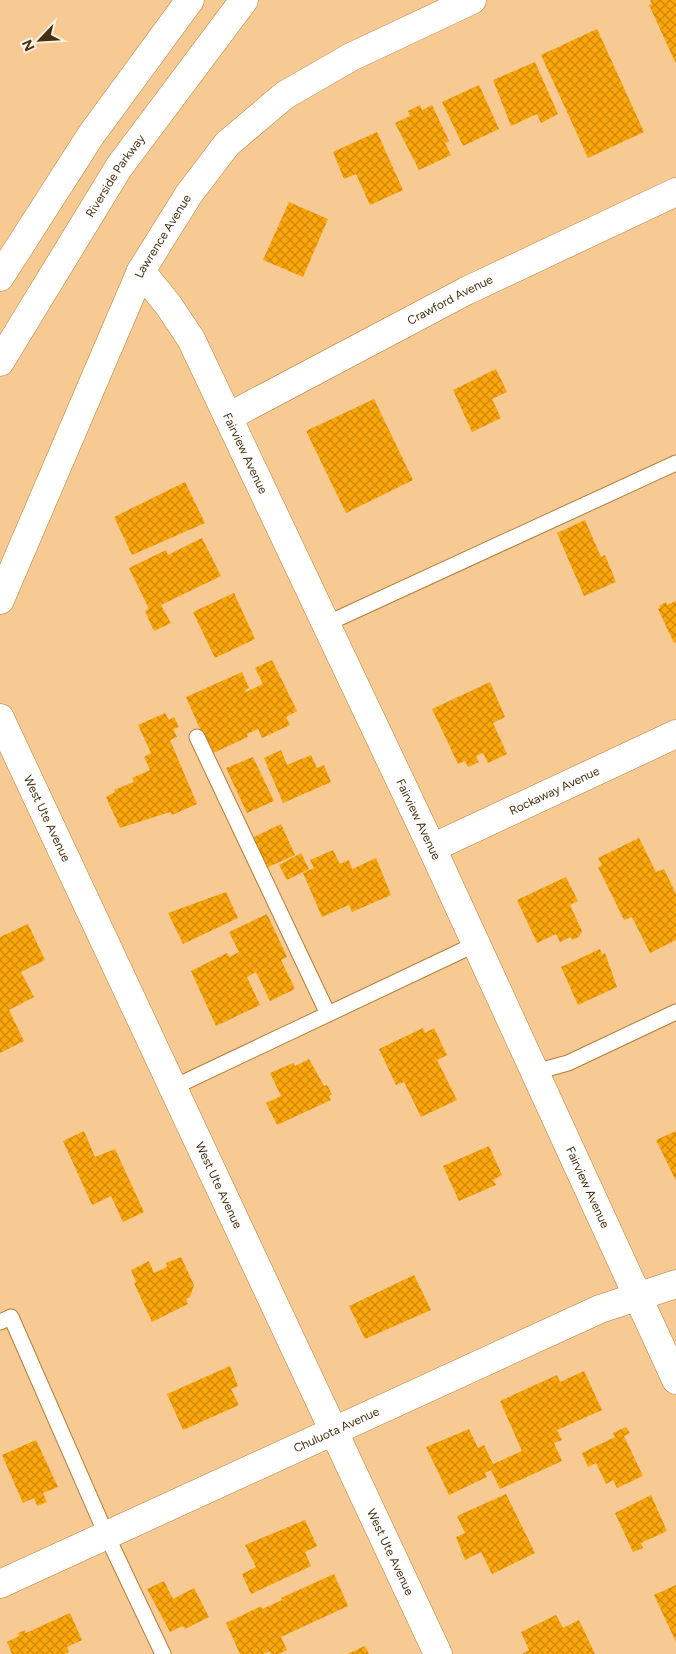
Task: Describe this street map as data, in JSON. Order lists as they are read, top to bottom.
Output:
{
  "streets": {
    "street": [
      "Riverside Parkway",
      "Lawrence Avenue",
      "Crawford Avenue",
      "Fairview Avenue",
      "Rockaway Avenue",
      "West Ute Avenue",
      "Chuluota Avenue"
    ]
  },
  "crossings": [
    ["Lawrence Avenue", "Fairview Avenue"],
    ["Crawford Avenue", "Fairview Avenue"],
    ["Fairview Avenue", "Rockaway Avenue"],
    ["Fairview Avenue", "Chuluota Avenue"],
    ["West Ute Avenue", "Chuluota Avenue"]
  ],
  "north": "bottom left"
}
